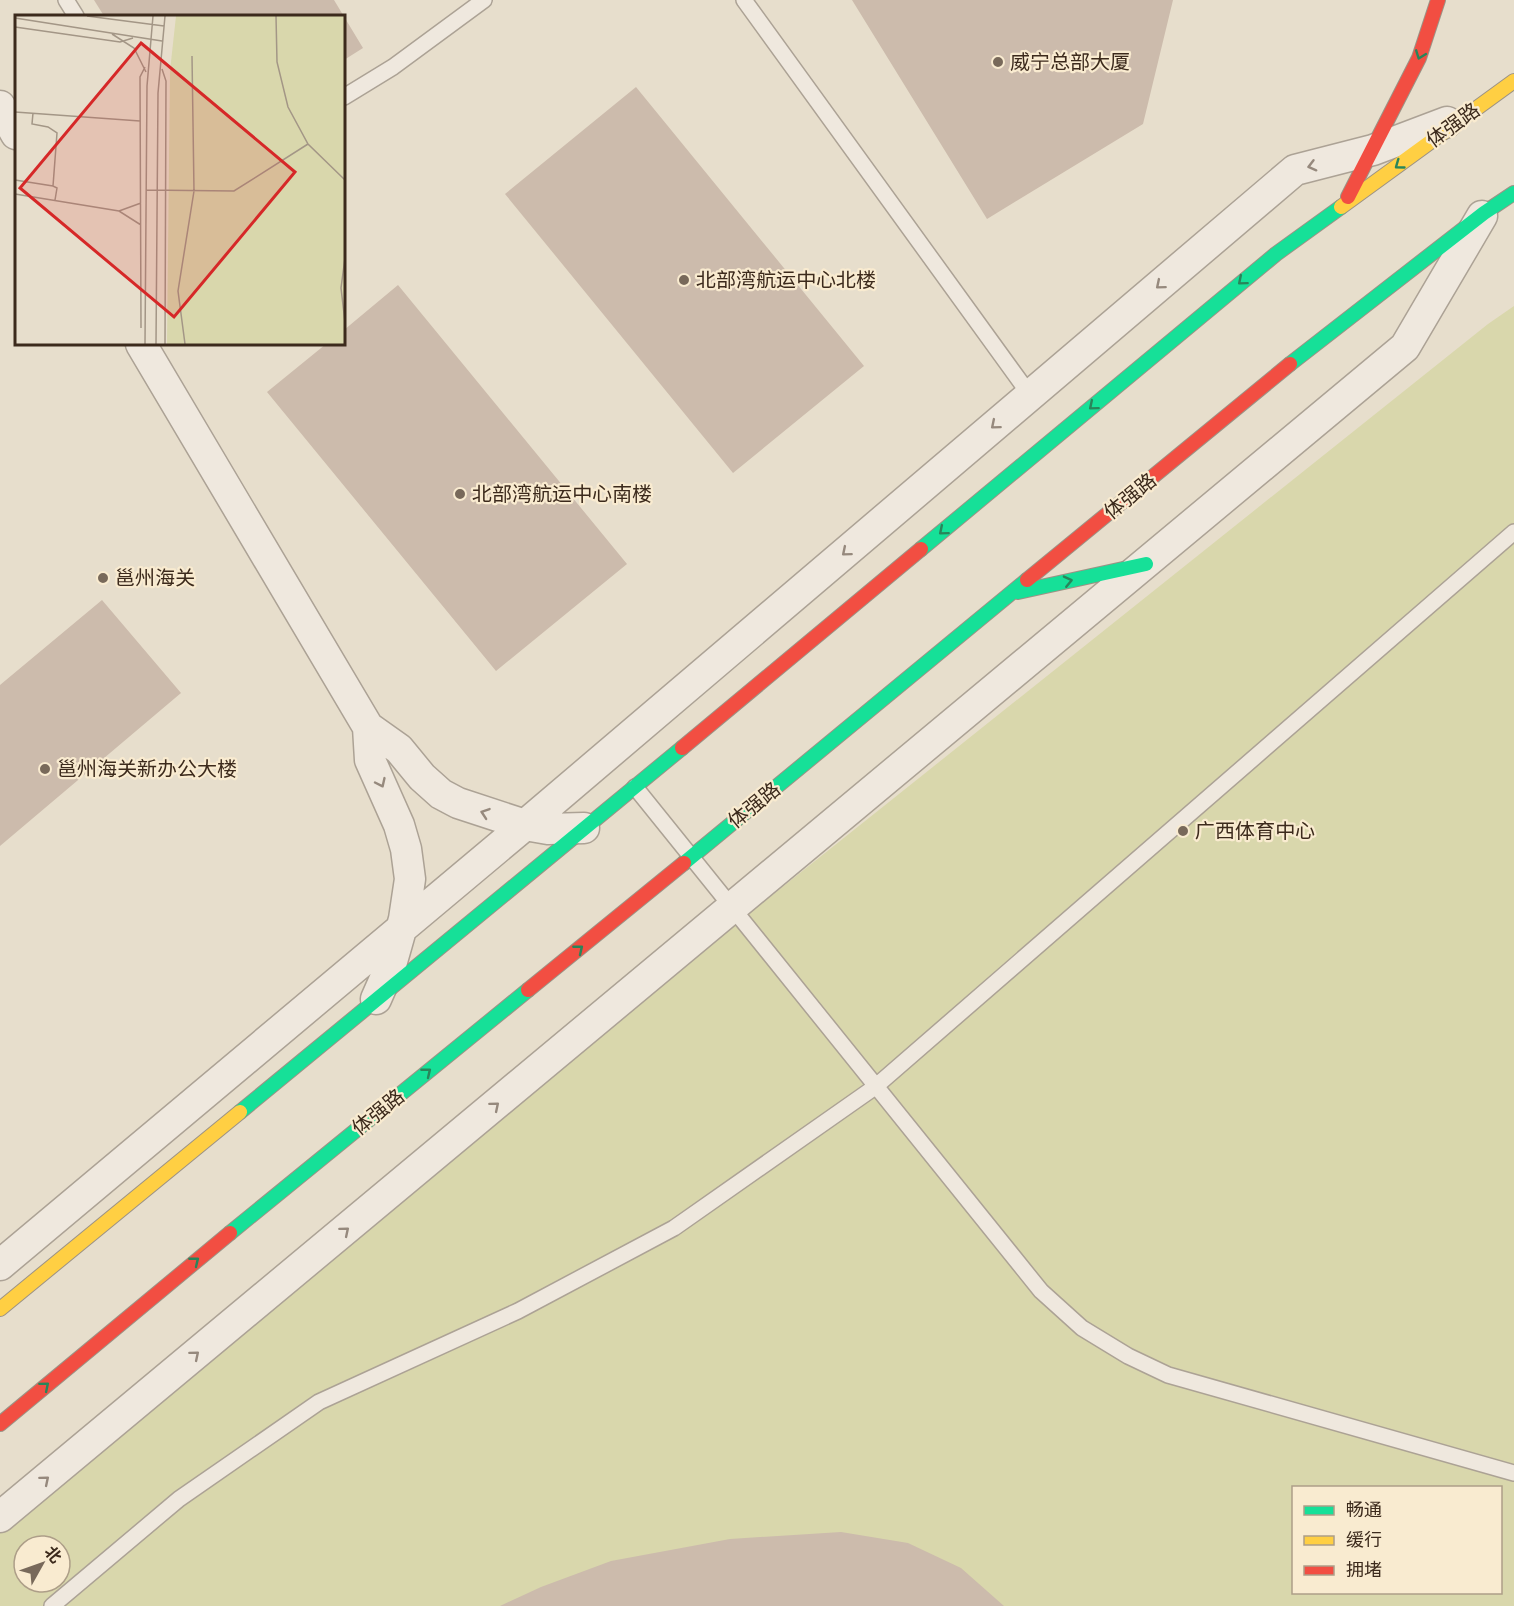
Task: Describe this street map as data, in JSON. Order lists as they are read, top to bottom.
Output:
{
  "streets": {
    "main road": ["体强路"]
  },
  "places": [
    "威宁总部大厦",
    "北部湾航运中心北楼",
    "北部湾航运中心南楼",
    "邕州海关",
    "邕州海关新办公大楼",
    "广西体育中心"
  ],
  "legend": ["畅通", "缓行", "拥堵"],
  "north": "top right"
}
